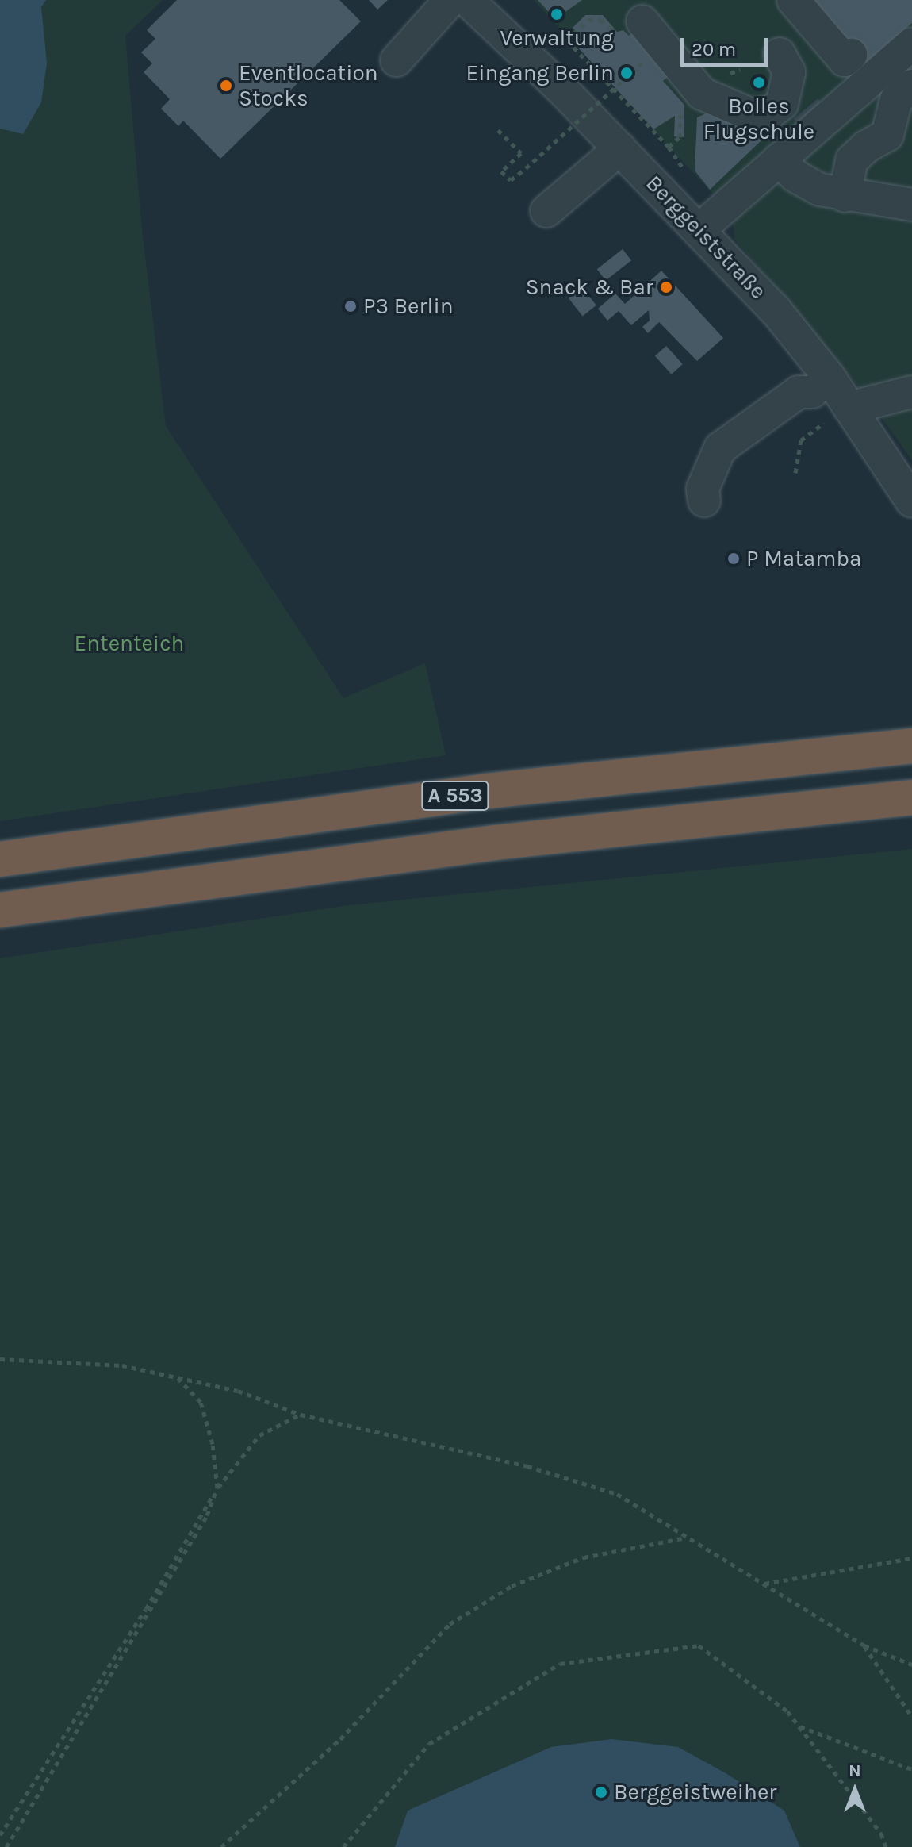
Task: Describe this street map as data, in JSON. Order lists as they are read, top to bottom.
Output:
{
  "streets": {
    "highway": ["A 553"],
    "street": ["Berggeiststraße"]
  },
  "parks": ["Ententeich"],
  "places": [
    "Verwaltung",
    "Eingang Berlin",
    "Bolles Flugschule",
    "Eventlocation Stocks",
    "Snack & Bar",
    "P3 Berlin",
    "P Matamba",
    "Berggeistweiher"
  ],
  "scale_bar": "20 m",
  "north": "top"
}
